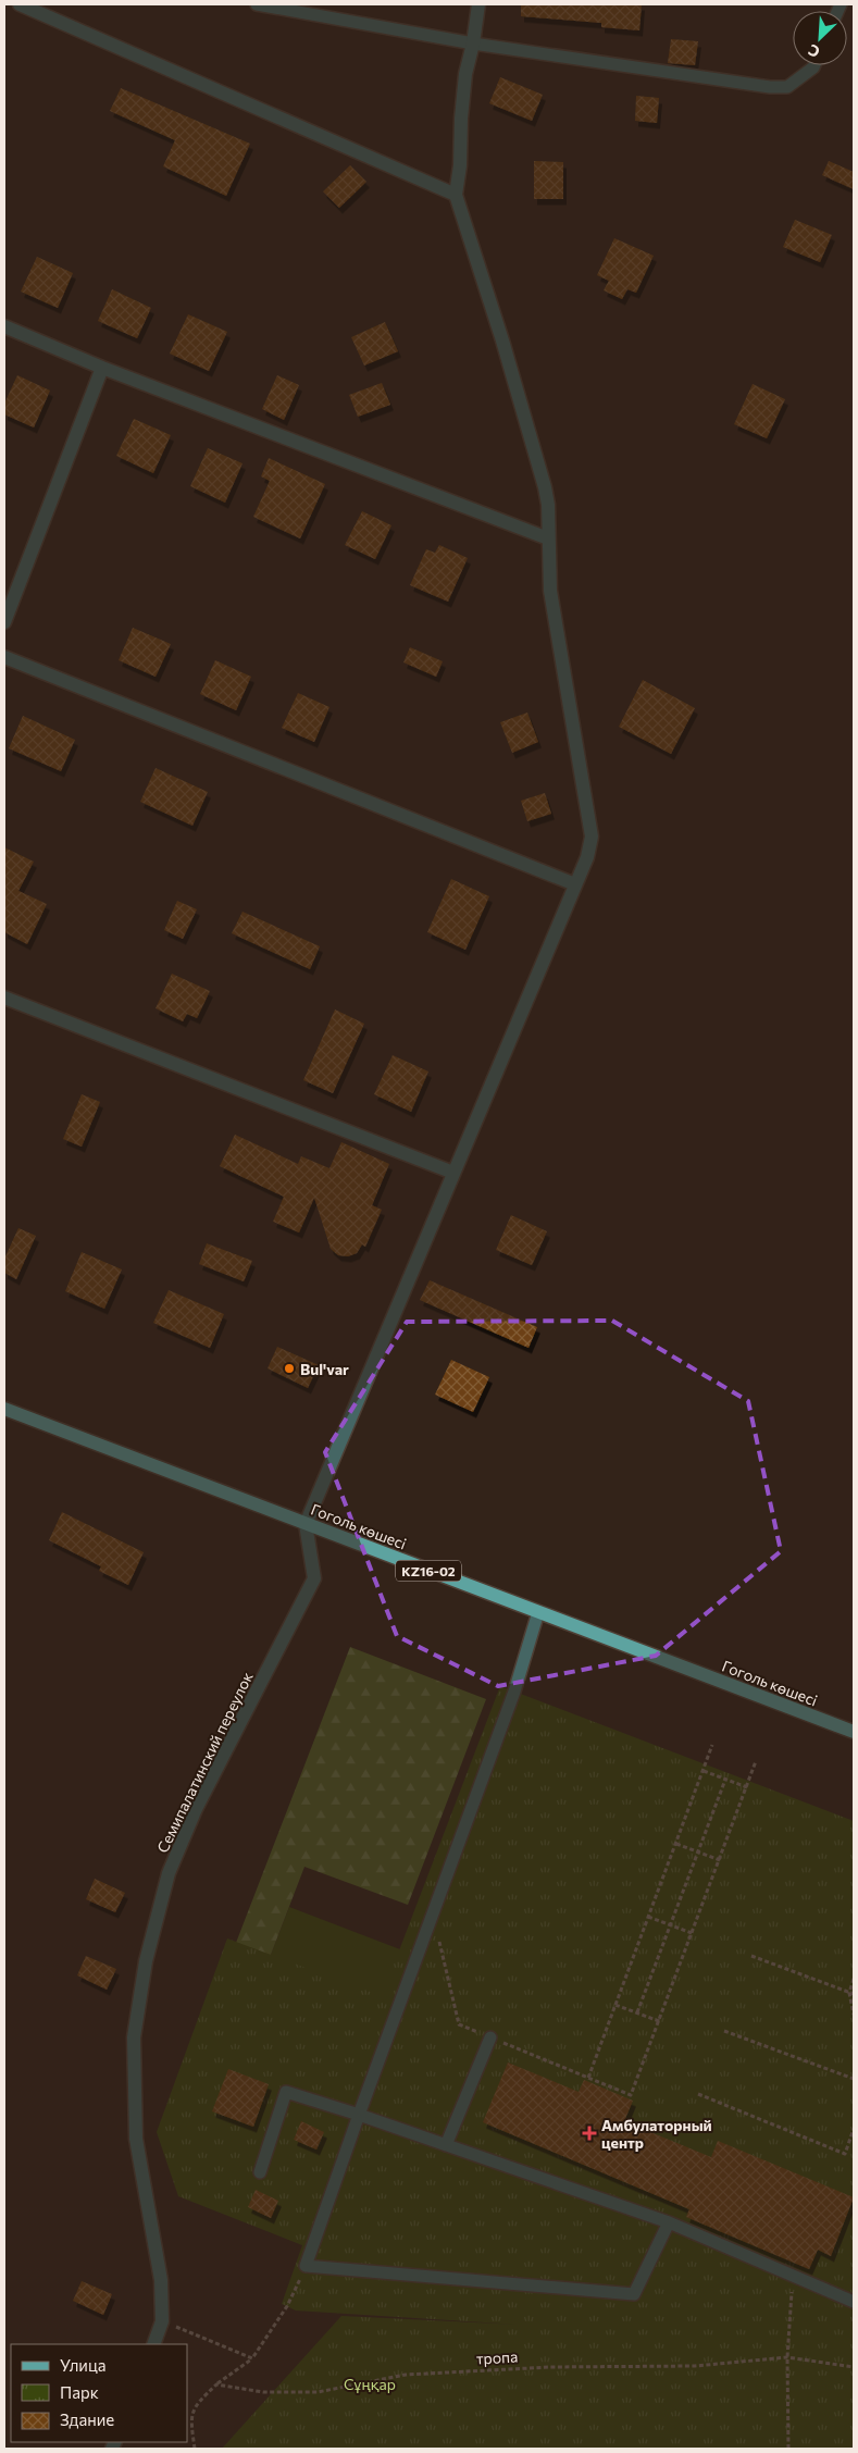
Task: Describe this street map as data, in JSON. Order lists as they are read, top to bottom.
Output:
{
  "streets": {
    "main road": ["Гоголь көшесі", "KZ16-02"],
    "street": ["Семипалатинский переулок"],
    "path": ["тропа"]
  },
  "crossings": [
    ["Гоголь көшесі", "Семипалатинский переулок"]
  ],
  "parks": ["Сұңқар"],
  "places": {
    "other": ["Bul'var"],
    "health": ["Амбулаторный центр"]
  },
  "legend": ["Улица", "Парк", "Здание"],
  "north": "bottom left"
}
